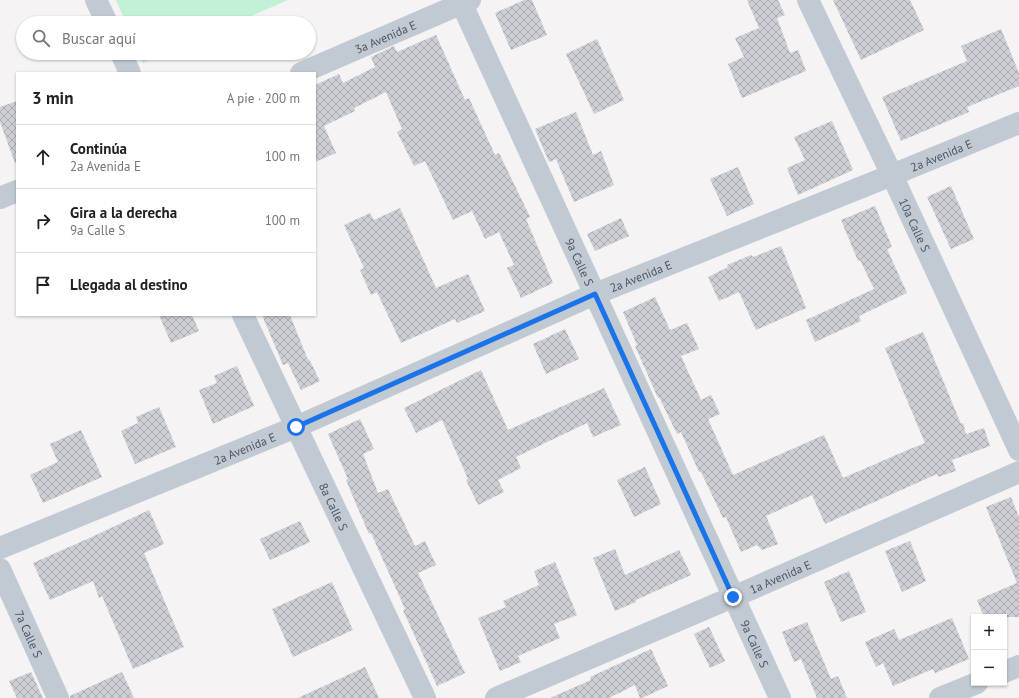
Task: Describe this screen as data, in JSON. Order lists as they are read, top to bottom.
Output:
{
  "streets": {
    "street": [
      "3a Avenida E",
      "2a Avenida E",
      "10a Calle S",
      "9a Calle S",
      "8a Calle S",
      "1a Avenida E",
      "7a Calle S"
    ]
  },
  "crossings": [
    ["3a Avenida E", "9a Calle S"],
    ["2a Avenida E", "10a Calle S"],
    ["2a Avenida E", "9a Calle S"],
    ["2a Avenida E", "8a Calle S"],
    ["9a Calle S", "1a Avenida E"]
  ],
  "page": {
    "search": "Buscar aquí",
    "heading": ["3 min", "A pie · 200 m"],
    "list": [
      ["Continúa", "2a Avenida E", "100 m"],
      ["Gira a la derecha", "9a Calle S", "100 m"],
      "Llegada al destino"
    ],
    "map_buttons": ["+", "−"]
  }
}
